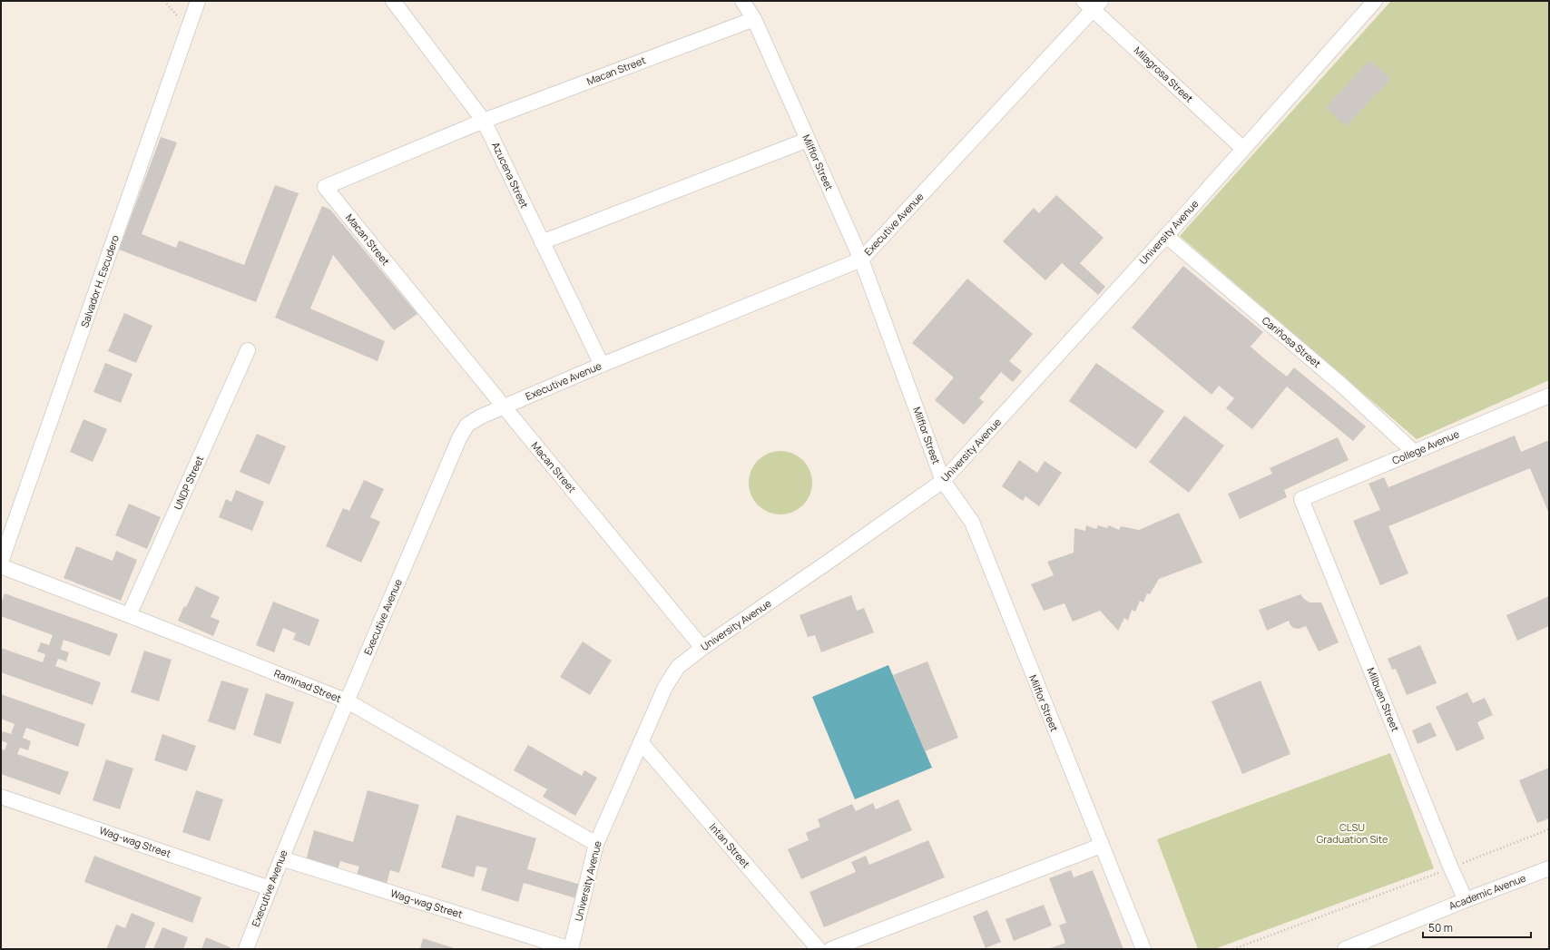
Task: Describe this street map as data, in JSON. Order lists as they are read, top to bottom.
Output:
{
  "streets": {
    "street": [
      "Macan Street",
      "Milagrosa Street",
      "Milflor Street",
      "Azucena Street",
      "Executive Avenue",
      "University Avenue",
      "Salvador H. Escudero",
      "Cariñosa Street",
      "College Avenue",
      "UNDP Street",
      "Raminad Street",
      "Milbuen Street",
      "Wag-wag Street",
      "Intan Street",
      "Academic Avenue"
    ]
  },
  "crossings": [
    ["Macan Street", "Milflor Street"],
    ["Macan Street", "Azucena Street"],
    ["Macan Street", "Executive Avenue"],
    ["Macan Street", "University Avenue"],
    ["Milagrosa Street", "Executive Avenue"],
    ["Milagrosa Street", "University Avenue"],
    ["Milflor Street", "Executive Avenue"],
    ["Milflor Street", "University Avenue"],
    ["Azucena Street", "Executive Avenue"],
    ["Executive Avenue", "Raminad Street"],
    ["Executive Avenue", "Wag-wag Street"],
    ["University Avenue", "Cariñosa Street"],
    ["University Avenue", "Raminad Street"],
    ["University Avenue", "Wag-wag Street"],
    ["University Avenue", "Intan Street"],
    ["Cariñosa Street", "College Avenue"],
    ["College Avenue", "Milbuen Street"],
    ["UNDP Street", "Raminad Street"],
    ["Milbuen Street", "Academic Avenue"]
  ],
  "parks": ["CLSU Graduation Site"],
  "scale_bar": "50 m"
}
